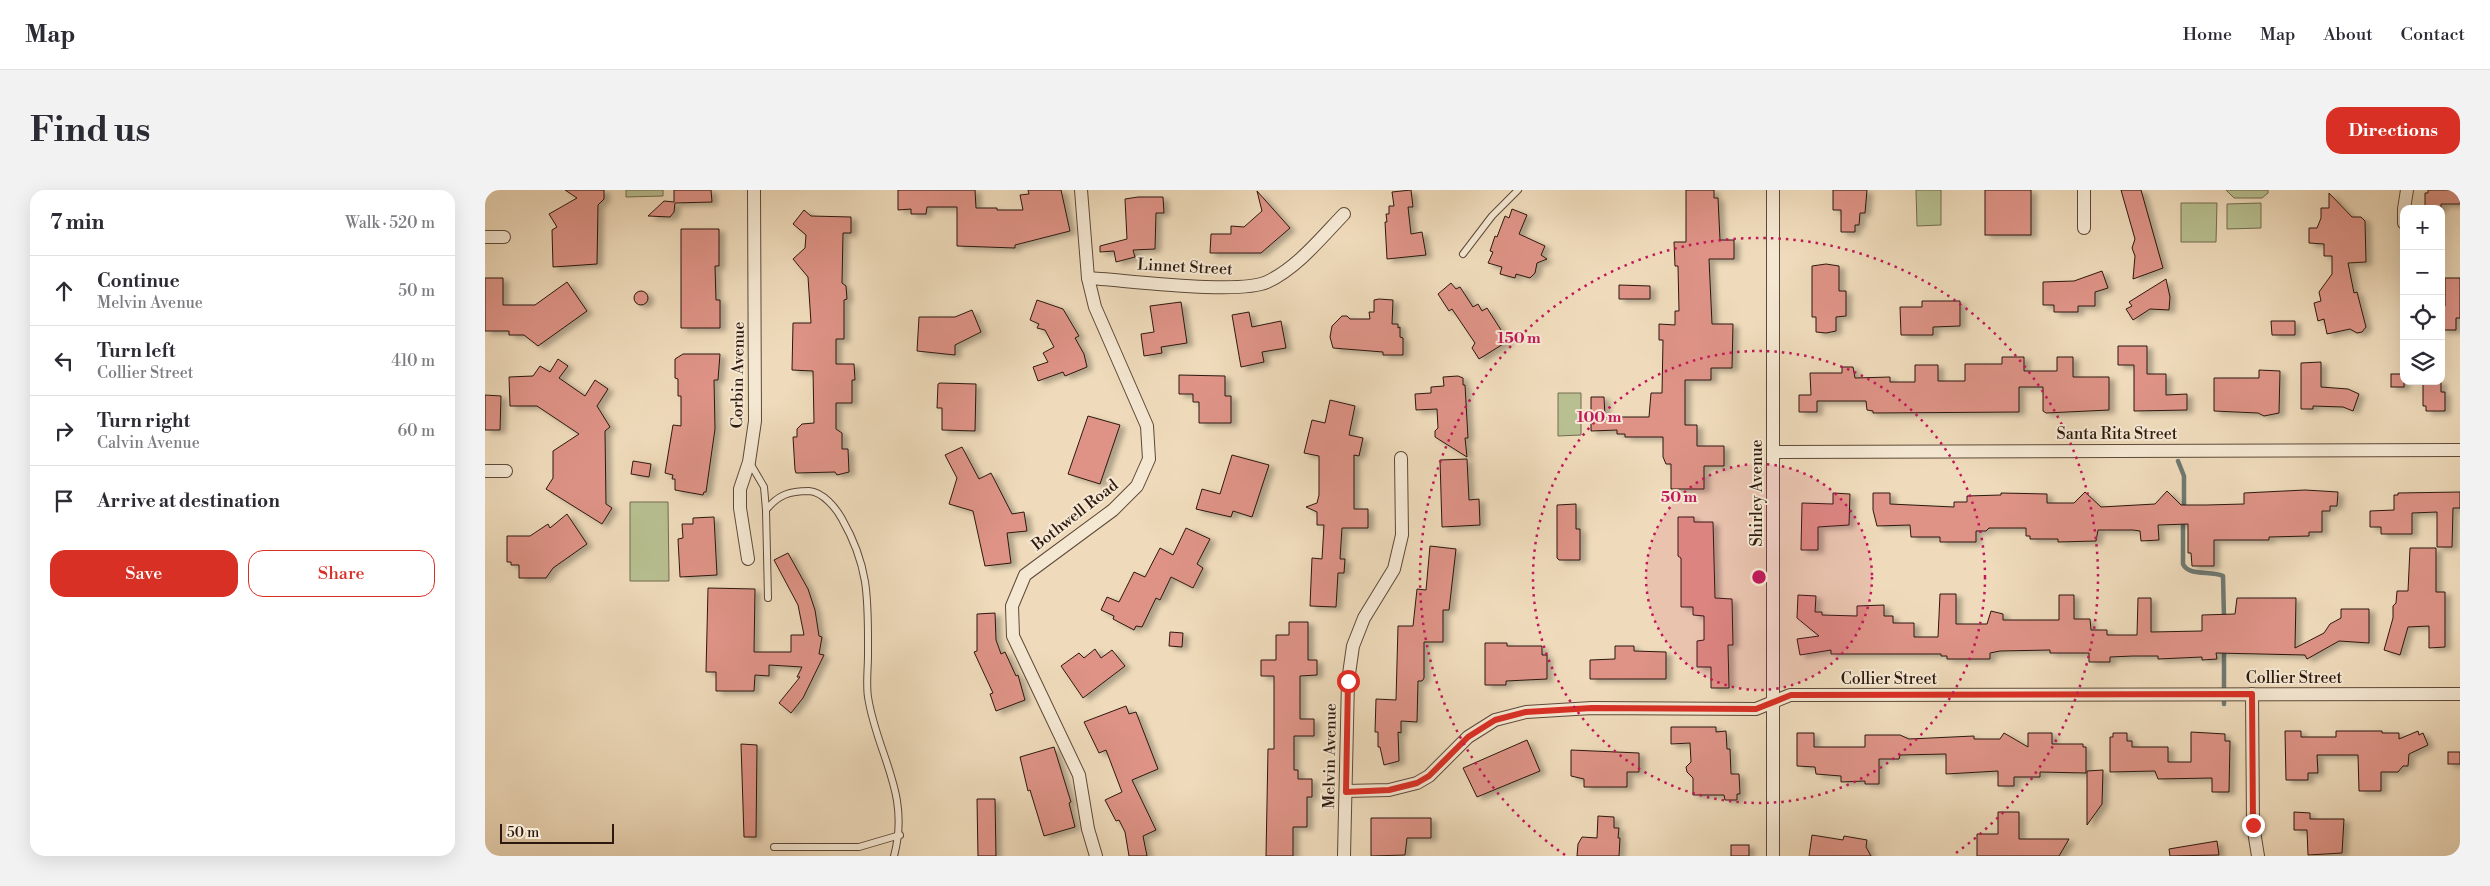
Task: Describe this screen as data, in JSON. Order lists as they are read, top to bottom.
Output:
{
  "streets": {
    "street": [
      "Linnet Street",
      "Corbin Avenue",
      "Santa Rita Street",
      "Shirley Avenue",
      "Bothwell Road",
      "Collier Street",
      "Melvin Avenue"
    ]
  },
  "crossings": [
    ["Linnet Street", "Bothwell Road"],
    ["Santa Rita Street", "Shirley Avenue"],
    ["Shirley Avenue", "Collier Street"],
    ["Collier Street", "Melvin Avenue"]
  ],
  "scale_bar": "50 m",
  "page": {
    "header": "Map",
    "nav": [
      "Home",
      "Map",
      "About",
      "Contact"
    ],
    "buttons": [
      "Directions",
      ["Save", "Share"]
    ],
    "title": "Find us",
    "heading": ["7 min", "Walk · 520 m"],
    "map_buttons": ["+", "−"],
    "list": [
      ["Continue", "Melvin Avenue", "50 m"],
      ["Turn left", "Collier Street", "410 m"],
      ["Turn right", "Calvin Avenue", "60 m"],
      "Arrive at destination"
    ],
    "scale": "50 m"
  },
  "rings": ["150 m", "100 m", "50 m"]
}
